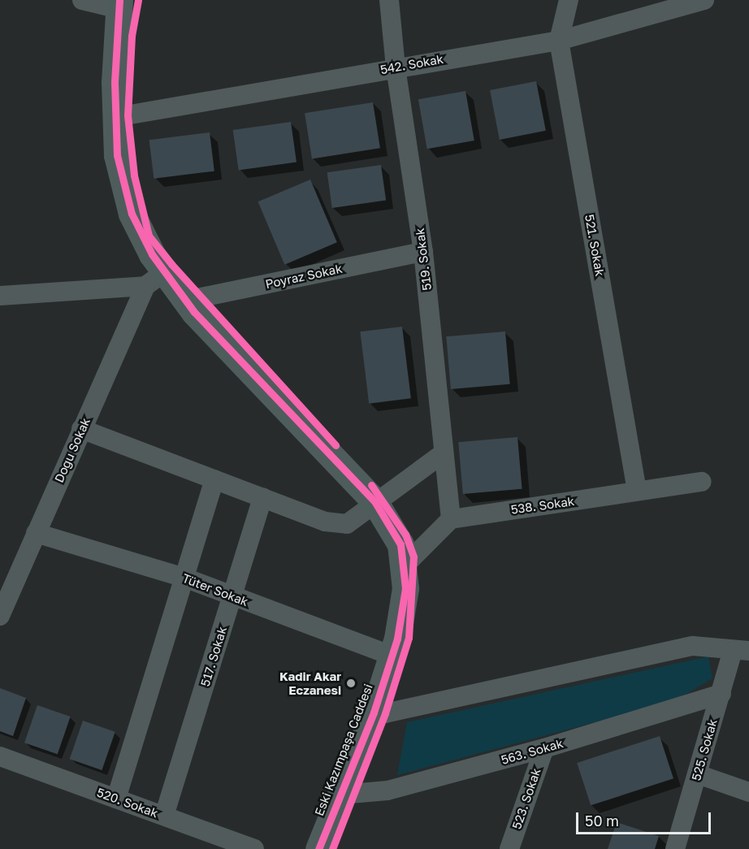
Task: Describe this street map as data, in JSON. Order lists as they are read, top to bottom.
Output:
{
  "streets": {
    "street": [
      "542. Sokak",
      "521. Sokak",
      "519. Sokak",
      "Poyraz Sokak",
      "Doğu Sokak",
      "538. Sokak",
      "Tüter Sokak",
      "517. Sokak",
      "Eski Kazımpaşa Caddesi",
      "525. Sokak",
      "563. Sokak",
      "523. Sokak",
      "520. Sokak"
    ]
  },
  "crossings": [
    ["542. Sokak", "521. Sokak"],
    ["542. Sokak", "519. Sokak"],
    ["542. Sokak", "Eski Kazımpaşa Caddesi"],
    ["521. Sokak", "538. Sokak"],
    ["519. Sokak", "Poyraz Sokak"],
    ["519. Sokak", "538. Sokak"],
    ["Poyraz Sokak", "Eski Kazımpaşa Caddesi"],
    ["Doğu Sokak", "Tüter Sokak"],
    ["Doğu Sokak", "Eski Kazımpaşa Caddesi"],
    ["Tüter Sokak", "517. Sokak"],
    ["Tüter Sokak", "Eski Kazımpaşa Caddesi"],
    ["517. Sokak", "520. Sokak"],
    ["Eski Kazımpaşa Caddesi", "563. Sokak"],
    ["525. Sokak", "563. Sokak"],
    ["563. Sokak", "523. Sokak"]
  ],
  "places": ["Kadir Akar Eczanesi"],
  "scale_bar": "50 m"
}
